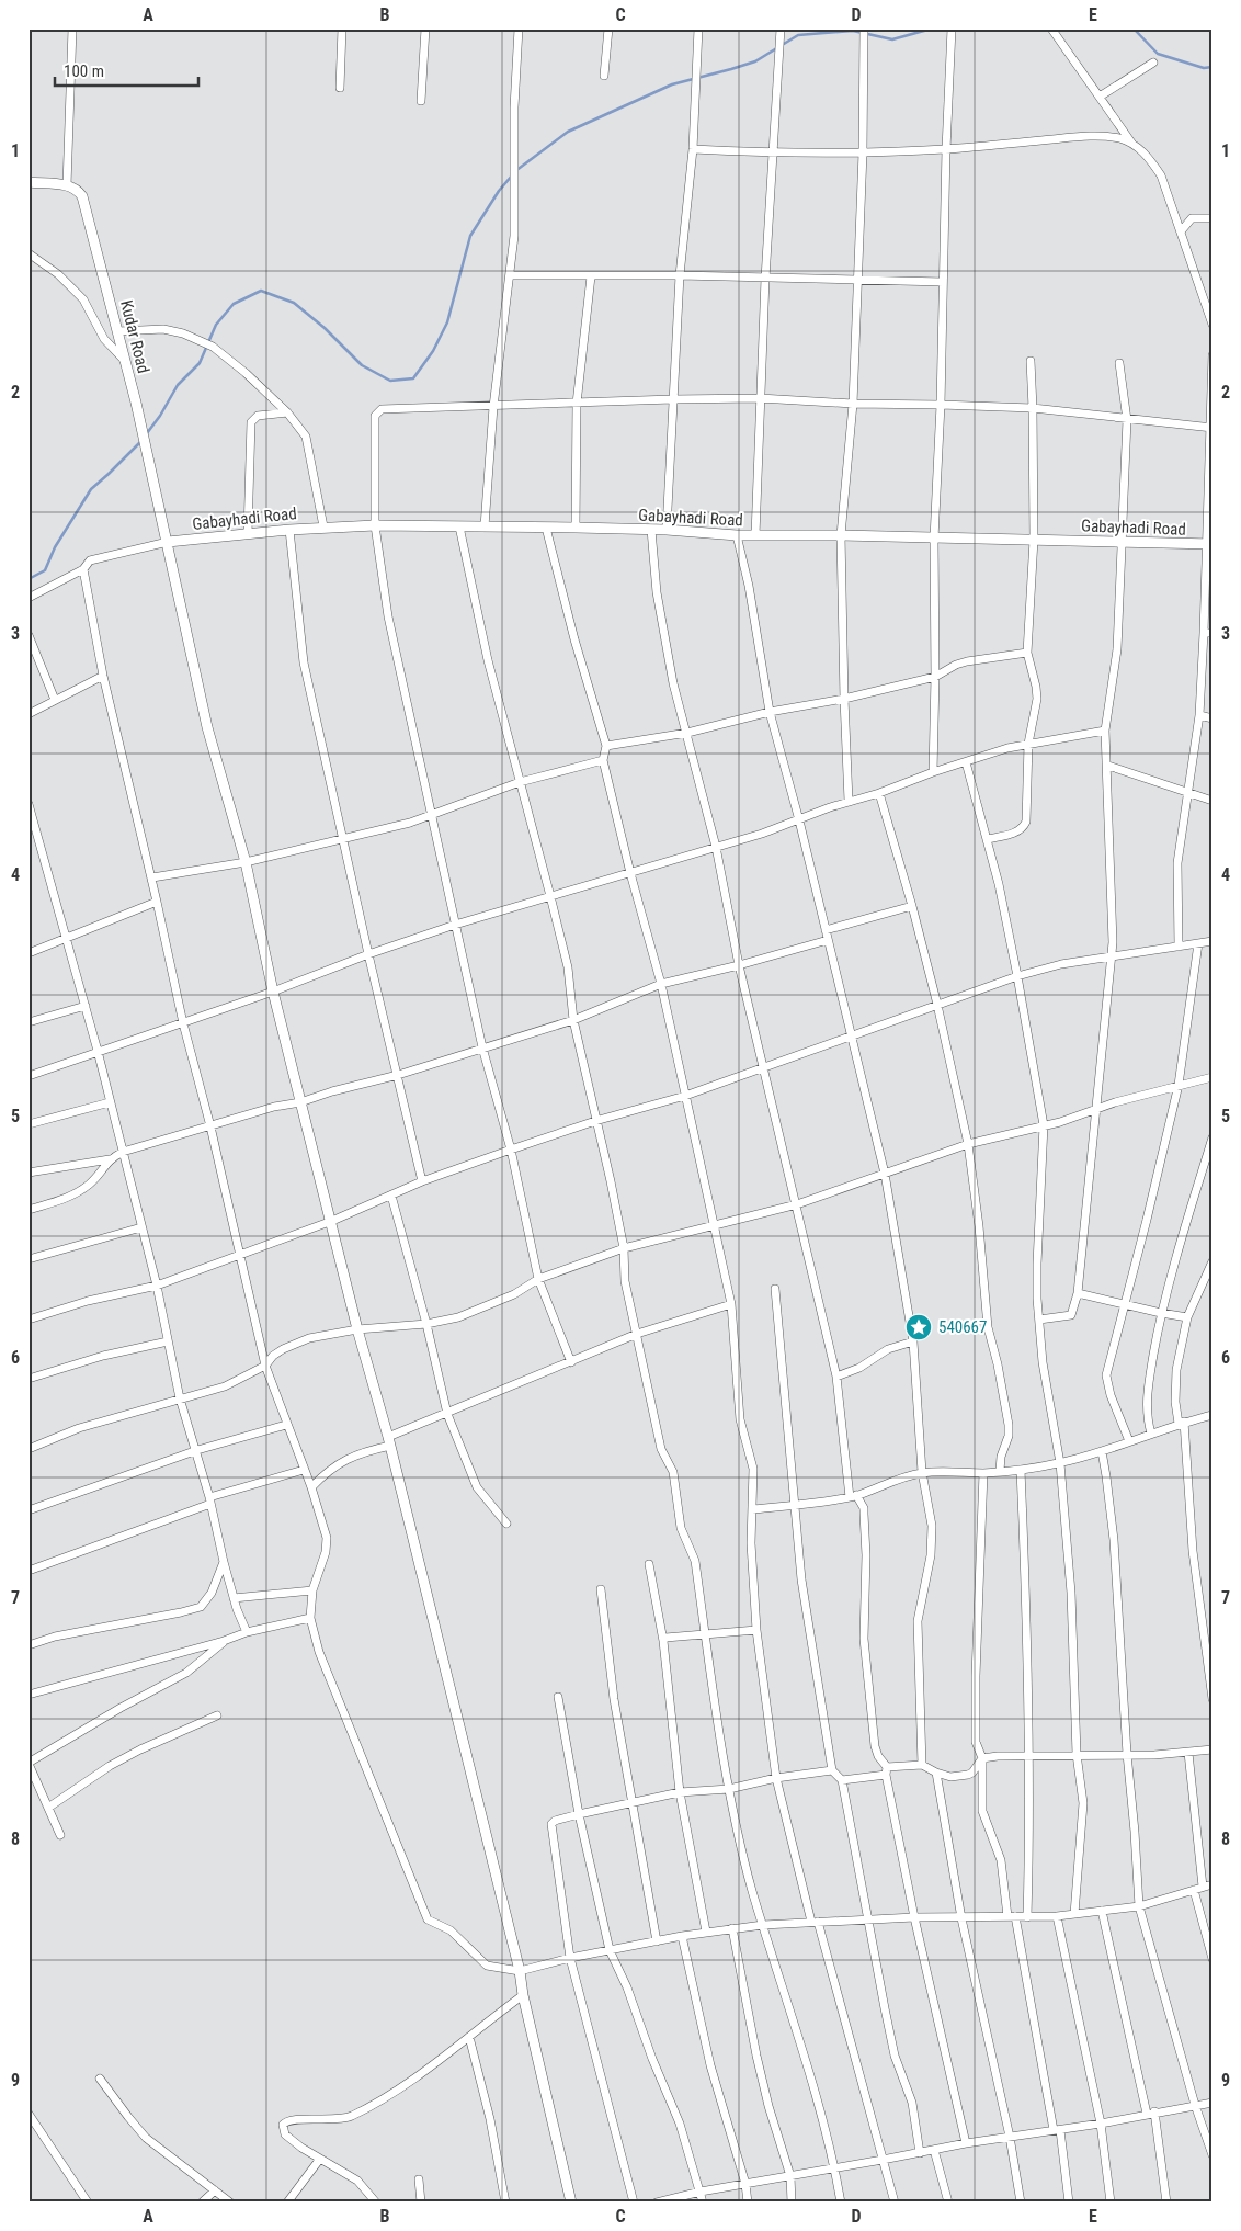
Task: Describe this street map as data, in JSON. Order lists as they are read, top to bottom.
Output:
{
  "streets": {
    "street": ["Kudar Road", "Gabayhadi Road"]
  },
  "crossings": [
    ["Kudar Road", "Gabayhadi Road"]
  ],
  "places": {
    "place": ["540667"]
  },
  "scale_bar": "100 m",
  "grid": {
    "columns": [
      "A",
      "B",
      "C",
      "D",
      "E"
    ],
    "rows": [
      "1",
      "2",
      "3",
      "4",
      "5",
      "6",
      "7",
      "8",
      "9"
    ]
  }
}
